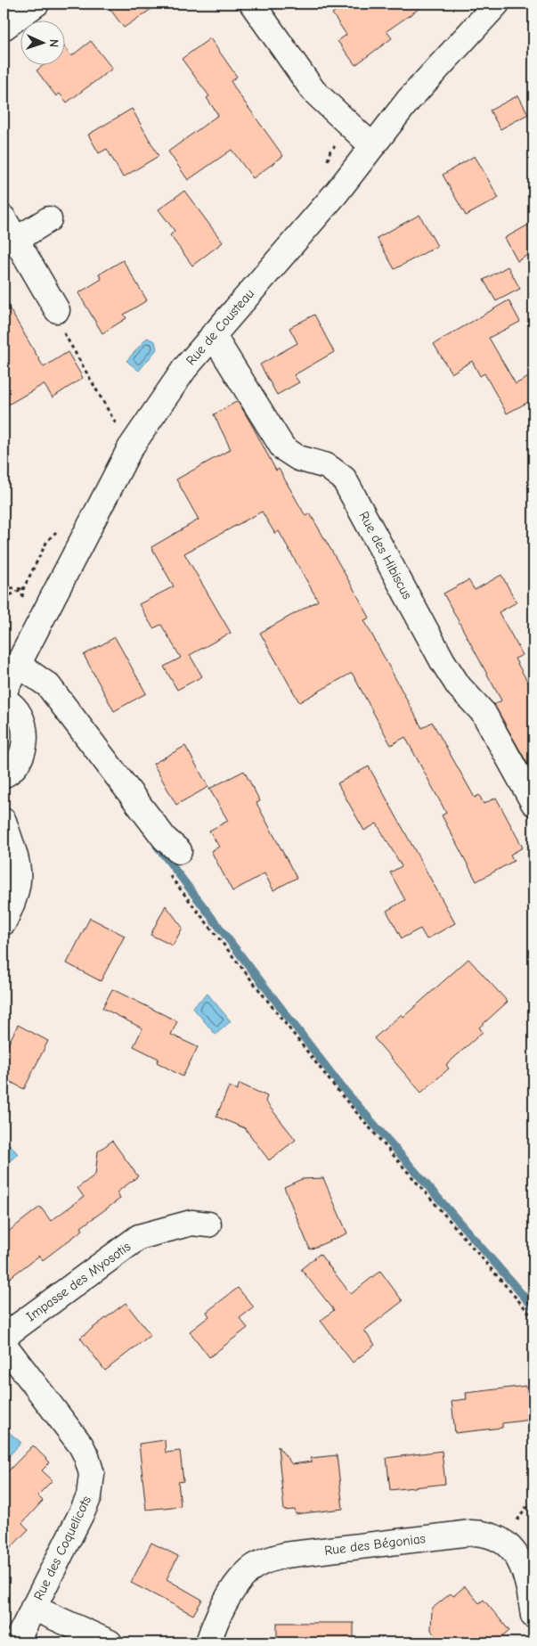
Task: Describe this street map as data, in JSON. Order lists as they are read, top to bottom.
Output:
{
  "streets": {
    "street": [
      "Rue de Cousteau",
      "Rue des Hibiscus",
      "Impasse des Myosotis",
      "Rue des Bégonias",
      "Rue des Coquelicots"
    ]
  },
  "crossings": [
    ["Rue de Cousteau", "Rue des Hibiscus"]
  ],
  "north": "right"
}
